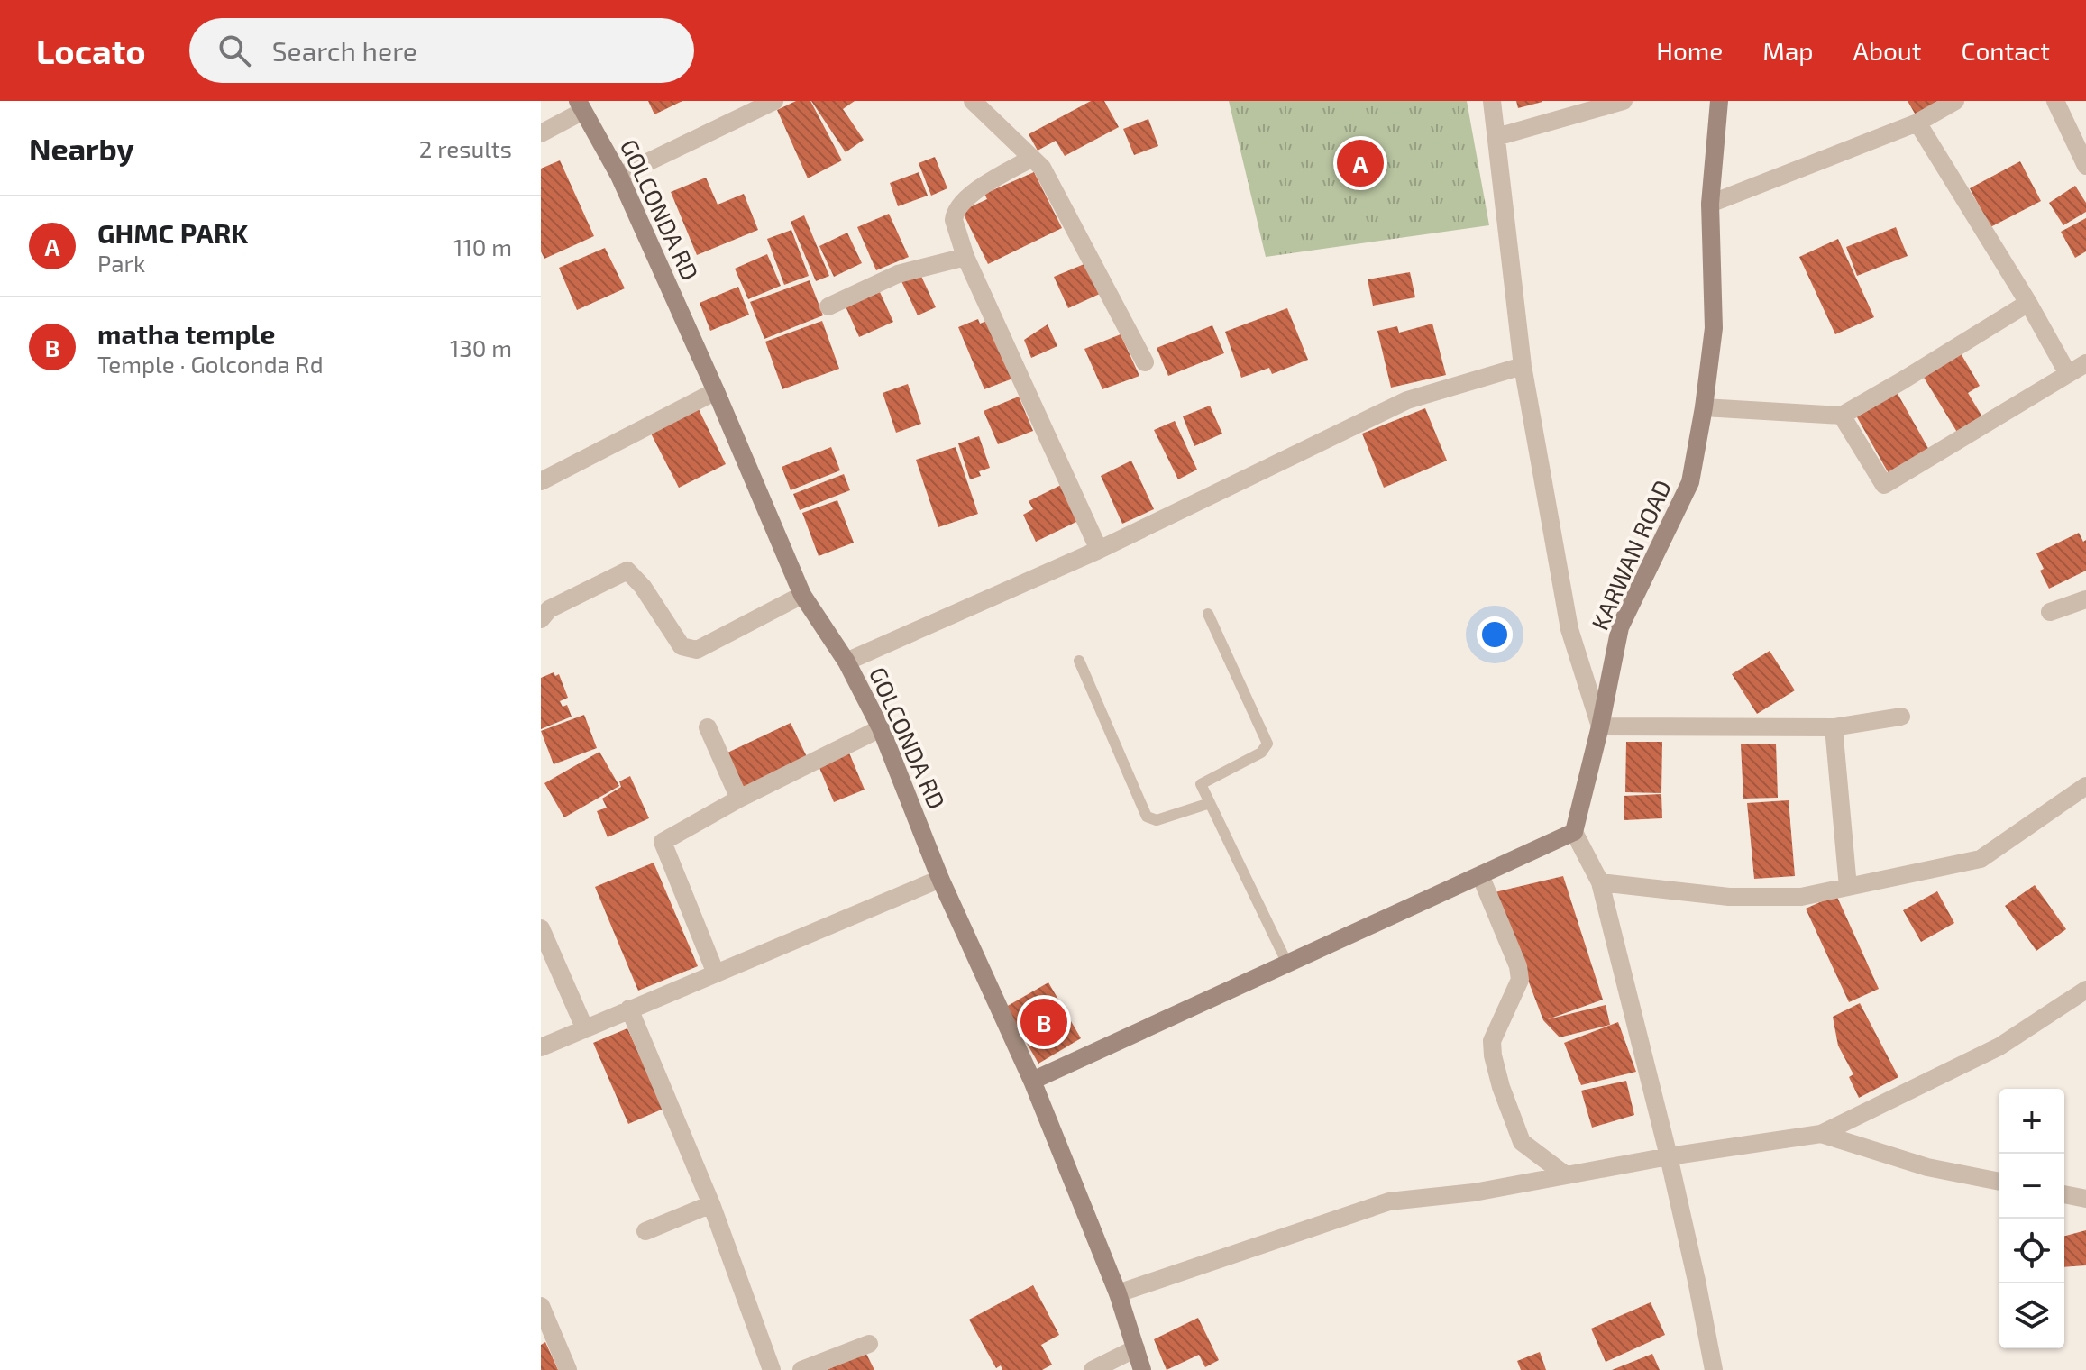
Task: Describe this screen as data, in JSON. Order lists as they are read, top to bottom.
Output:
{
  "streets": {
    "main road": ["GOLCONDA RD", "KARWAN ROAD"]
  },
  "page": {
    "header": "Locato",
    "search": "Search here",
    "nav": [
      "Home",
      "Map",
      "About",
      "Contact"
    ],
    "heading": ["Nearby", "2 results"],
    "pins": ["A", "B"],
    "list": [
      {
        "mark": "A",
        "name": "GHMC PARK",
        "note": "Park",
        "value": "110 m"
      },
      {
        "mark": "B",
        "name": "matha temple",
        "note": "Temple · Golconda Rd",
        "value": "130 m"
      }
    ],
    "map_buttons": ["+", "−"]
  }
}
